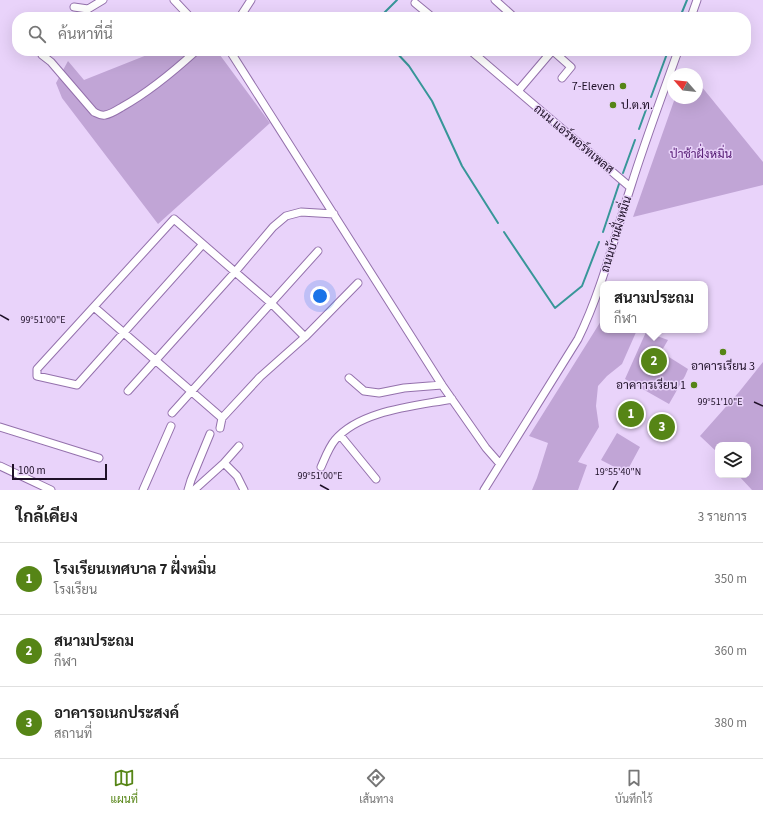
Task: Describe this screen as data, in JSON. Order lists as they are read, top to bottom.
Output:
{
  "streets": {
    "street": ["ถนน แอร์พอร์ทเพลส", "ถนนบ้านฝั่งหมิ่น"]
  },
  "crossings": [
    ["ถนน แอร์พอร์ทเพลส", "ถนนบ้านฝั่งหมิ่น"]
  ],
  "parks": ["ป่าช้าฝั่งหมิ่น"],
  "places": [
    "7-Eleven",
    "ป.ต.ท.",
    "อาคารเรียน 3",
    "อาคาารเรียน 1"
  ],
  "scale_bar": "100 m",
  "north": "top left",
  "page": {
    "search": "ค้นหาที่นี่",
    "popup": ["สนามประถม", "กีฬา"],
    "pins": ["2", "1", "3"],
    "scale": "100 m",
    "heading": ["ใกล้เคียง", "3 รายการ"],
    "list": [
      {
        "mark": "1",
        "name": "โรงเรียนเทศบาล 7 ฝั่งหมิ่น",
        "note": "โรงเรียน",
        "value": "350 m"
      },
      {
        "mark": "2",
        "name": "สนามประถม",
        "note": "กีฬา",
        "value": "360 m"
      },
      {
        "mark": "3",
        "name": "อาคารอเนกประสงค์",
        "note": "สถานที่",
        "value": "380 m"
      }
    ],
    "nav": ["แผนที่", "เส้นทาง", "บันทึกไว้"]
  },
  "coordinates": ["99°51'00\"E", "99°51'10\"E", "19°55'40\"N"]
}
